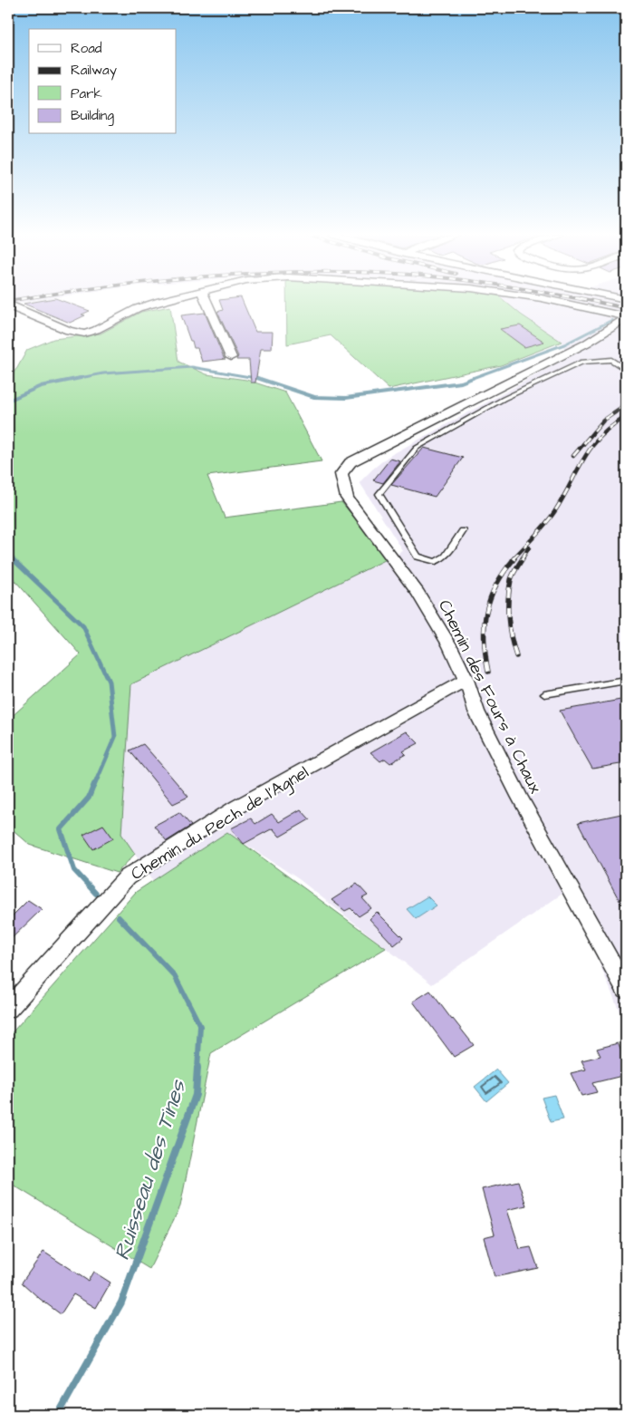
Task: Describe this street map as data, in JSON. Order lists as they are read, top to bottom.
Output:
{
  "streets": {
    "street": ["Chemin des Fours à Chaux", "Chemin du Pech de l'Agnel"]
  },
  "crossings": [
    ["Chemin des Fours à Chaux", "Chemin du Pech de l'Agnel"]
  ],
  "water": ["Ruisseau des Tines"],
  "legend": [
    "Road",
    "Railway",
    "Park",
    "Building"
  ]
}
